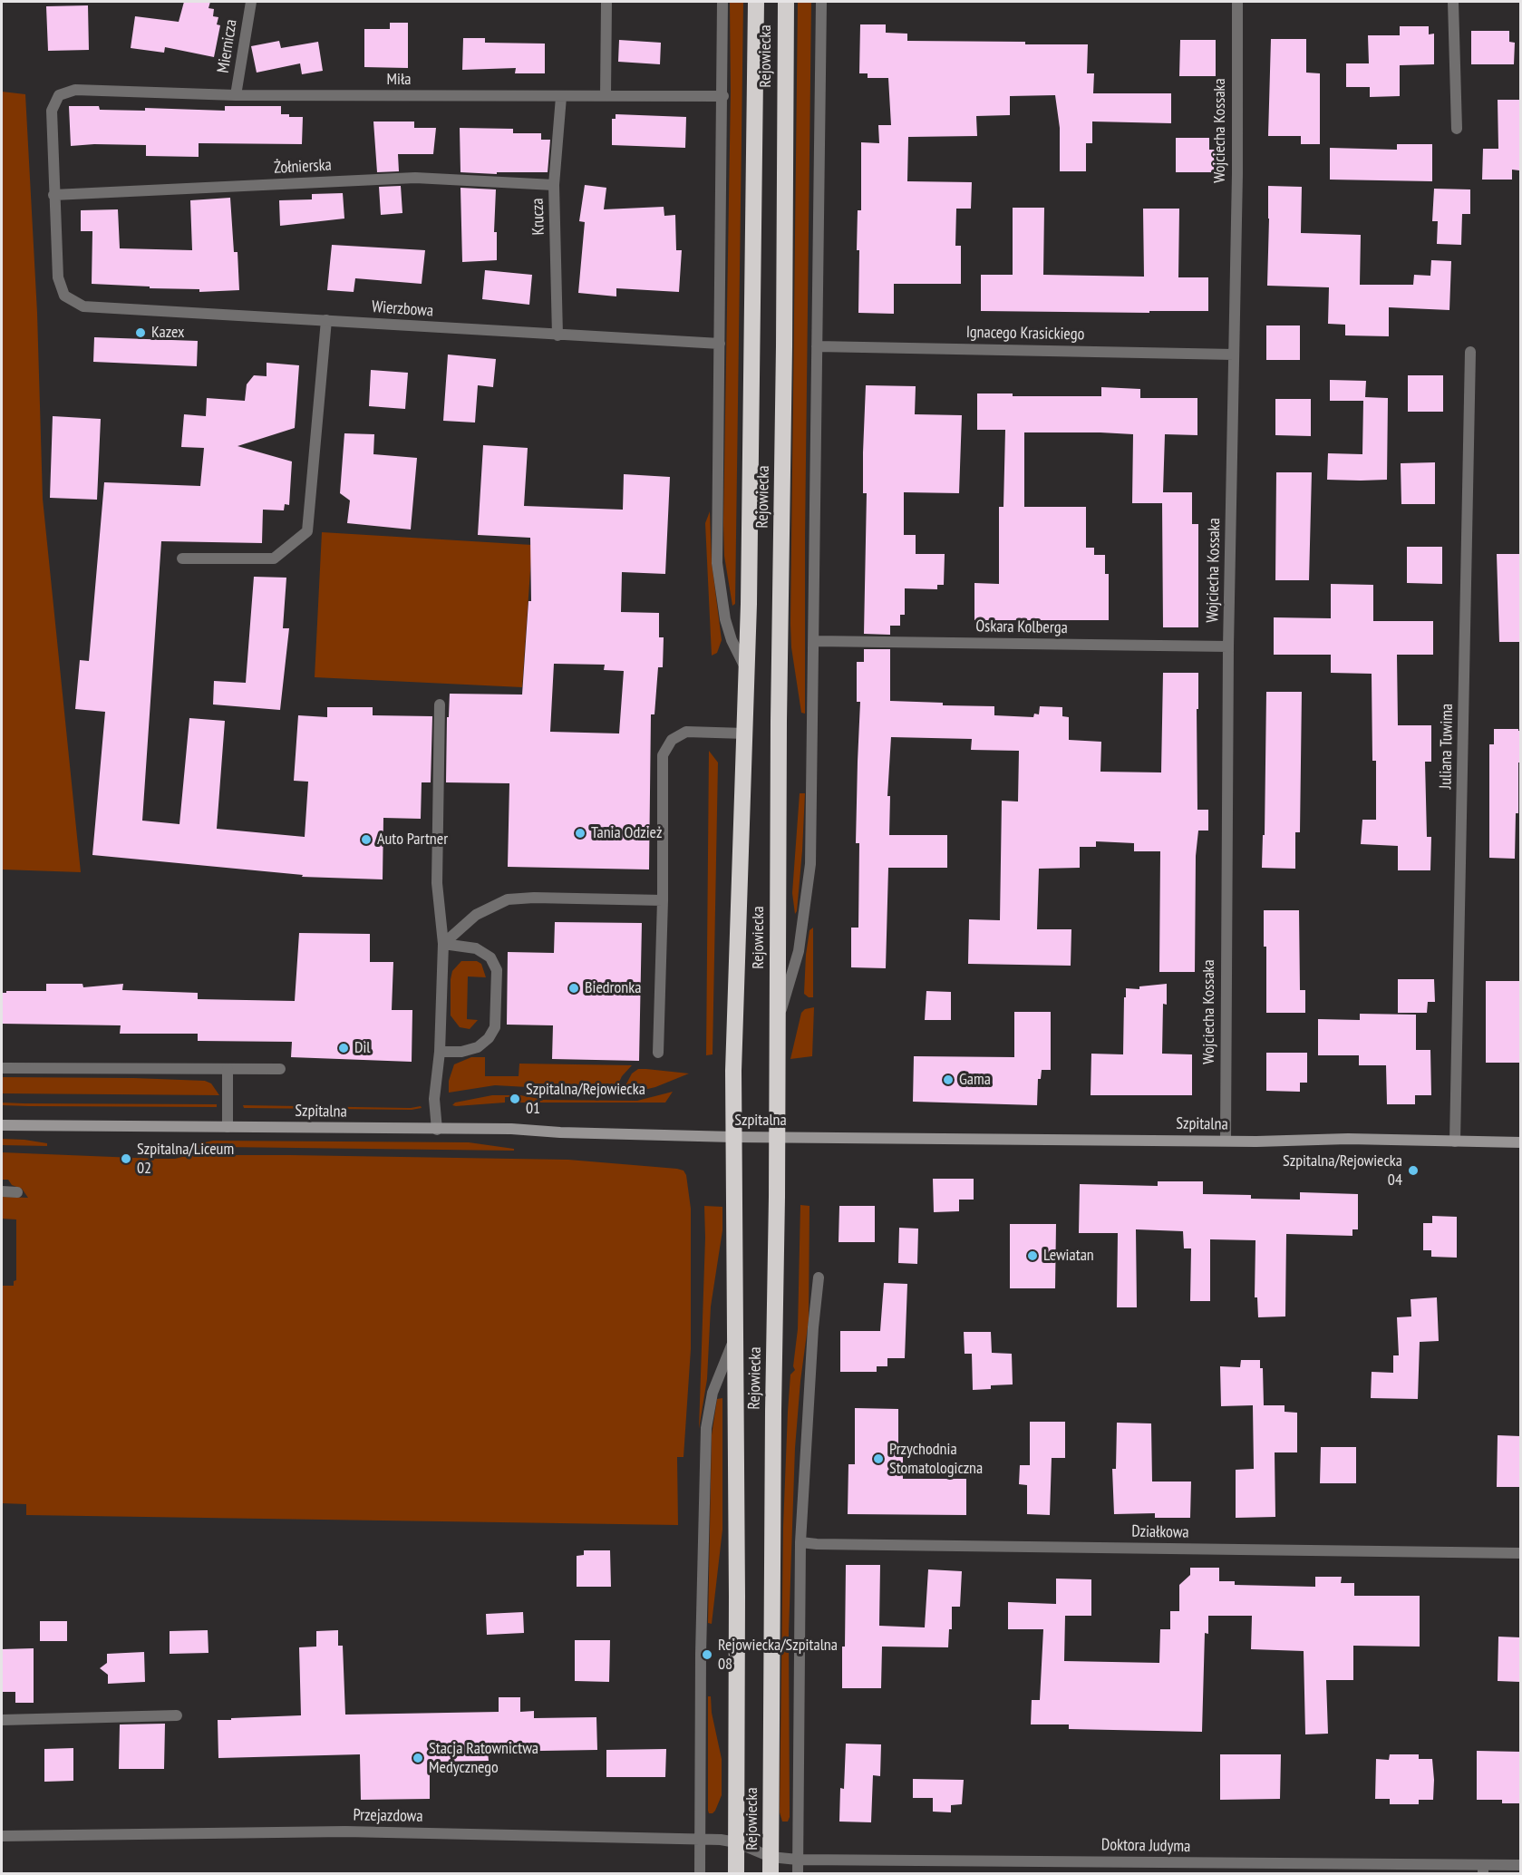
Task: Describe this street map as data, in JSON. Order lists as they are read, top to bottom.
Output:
{
  "streets": {
    "highway": ["Rejowiecka"],
    "street": [
      "Miernicza",
      "Miła",
      "Wojciecha Kossaka",
      "Żołnierska",
      "Krucza",
      "Wierzbowa",
      "Ignacego Krasickiego",
      "Oskara Kolberga",
      "Juliana Tuwima",
      "Szpitalna",
      "Działkowa",
      "Przejazdowa",
      "Doktora Judyma"
    ]
  },
  "crossings": [
    ["Miernicza", "Miła"],
    ["Rejowiecka", "Miła"],
    ["Rejowiecka", "Wierzbowa"],
    ["Rejowiecka", "Szpitalna"],
    ["Rejowiecka", "Przejazdowa"],
    ["Rejowiecka", "Doktora Judyma"],
    ["Miła", "Żołnierska"],
    ["Miła", "Krucza"],
    ["Miła", "Wierzbowa"],
    ["Wojciecha Kossaka", "Ignacego Krasickiego"],
    ["Wojciecha Kossaka", "Oskara Kolberga"],
    ["Wojciecha Kossaka", "Szpitalna"],
    ["Żołnierska", "Krucza"],
    ["Żołnierska", "Wierzbowa"],
    ["Krucza", "Wierzbowa"],
    ["Juliana Tuwima", "Szpitalna"],
    ["Przejazdowa", "Doktora Judyma"]
  ],
  "places": [
    "Kazex",
    "Tania Odzież",
    "Auto Partner",
    "Biedronka",
    "Dil",
    "Gama",
    "Szpitalna/Rejowiecka 01",
    "Szpitalna/Liceum 02",
    "Szpitalna/Rejowiecka 04",
    "Lewiatan",
    "Przychodnia Stomatologiczna",
    "Rejowiecka/Szpitalna 08",
    "Stacja Ratownictwa Medycznego"
  ]
}
